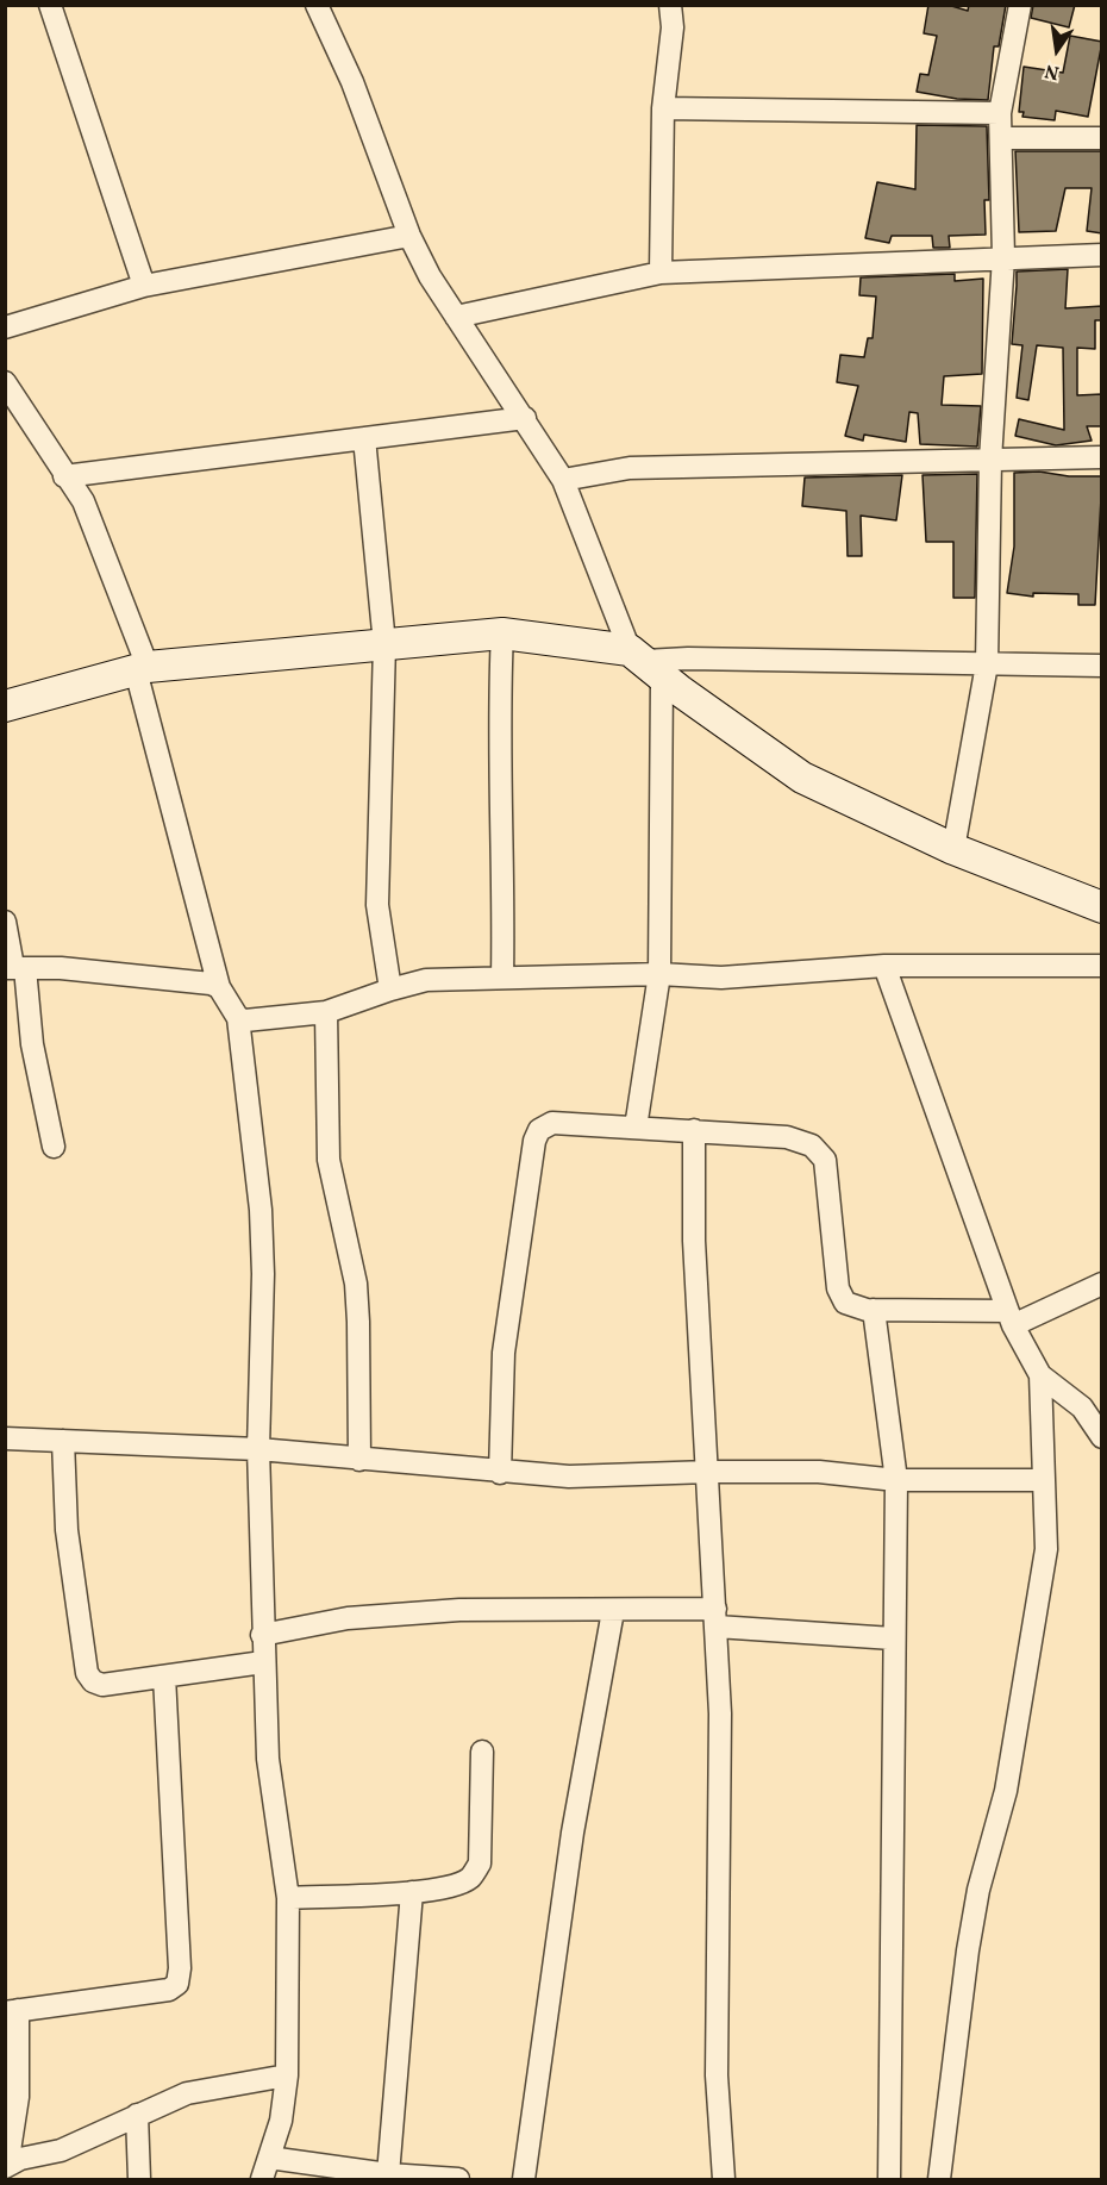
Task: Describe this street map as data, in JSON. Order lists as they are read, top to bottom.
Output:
{
  "north": "bottom"
}
